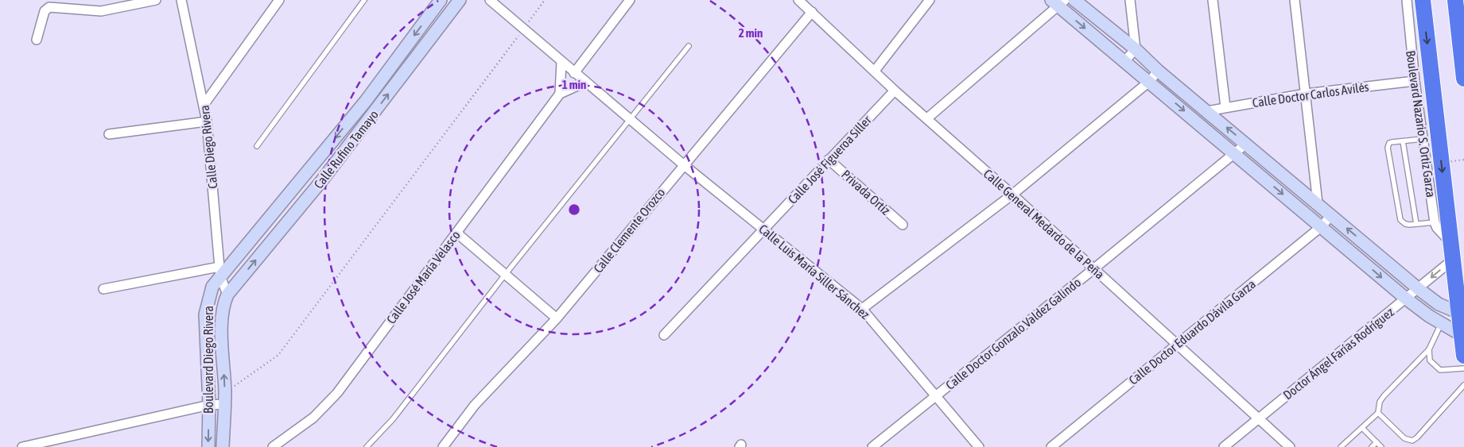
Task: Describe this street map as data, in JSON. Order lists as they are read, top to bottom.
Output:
{
  "streets": {
    "highway": ["Boulevard Nazario S. Ortiz Garza"],
    "street": [
      "Calle Doctor Carlos Avilés",
      "Calle Diego Rivera",
      "Calle Rufino Tamayo",
      "Calle José Figueroa Siller",
      "Privada Ortiz",
      "Calle General Medardo de la Peña",
      "Calle Clemente Orozco",
      "Calle Luis María Siller Sánchez",
      "Calle José María Velasco",
      "Calle Doctor Eduardo Dávila Garza",
      "Calle Doctor Gonzalo Valdez Galindo",
      "Doctor Ángel Farías Rodríguez",
      "Boulevard Diego Rivera"
    ]
  },
  "crossings": [
    ["Calle Doctor Carlos Avilés", "Boulevard Nazario S. Ortiz Garza"],
    ["Boulevard Nazario S. Ortiz Garza", "Doctor Ángel Farías Rodríguez"],
    ["Calle Diego Rivera", "Calle Rufino Tamayo"],
    ["Calle Diego Rivera", "Boulevard Diego Rivera"],
    ["Calle Rufino Tamayo", "Boulevard Diego Rivera"],
    ["Calle José Figueroa Siller", "Privada Ortiz"],
    ["Calle José Figueroa Siller", "Calle General Medardo de la Peña"],
    ["Calle José Figueroa Siller", "Calle Luis María Siller Sánchez"],
    ["Calle General Medardo de la Peña", "Calle Clemente Orozco"],
    ["Calle General Medardo de la Peña", "Calle Doctor Eduardo Dávila Garza"],
    ["Calle General Medardo de la Peña", "Calle Doctor Gonzalo Valdez Galindo"],
    ["Calle General Medardo de la Peña", "Doctor Ángel Farías Rodríguez"],
    ["Calle Clemente Orozco", "Calle Luis María Siller Sánchez"],
    ["Calle Luis María Siller Sánchez", "Calle José María Velasco"],
    ["Calle Luis María Siller Sánchez", "Calle Doctor Gonzalo Valdez Galindo"]
  ],
  "rings": ["2 min", "1 min"]
}
